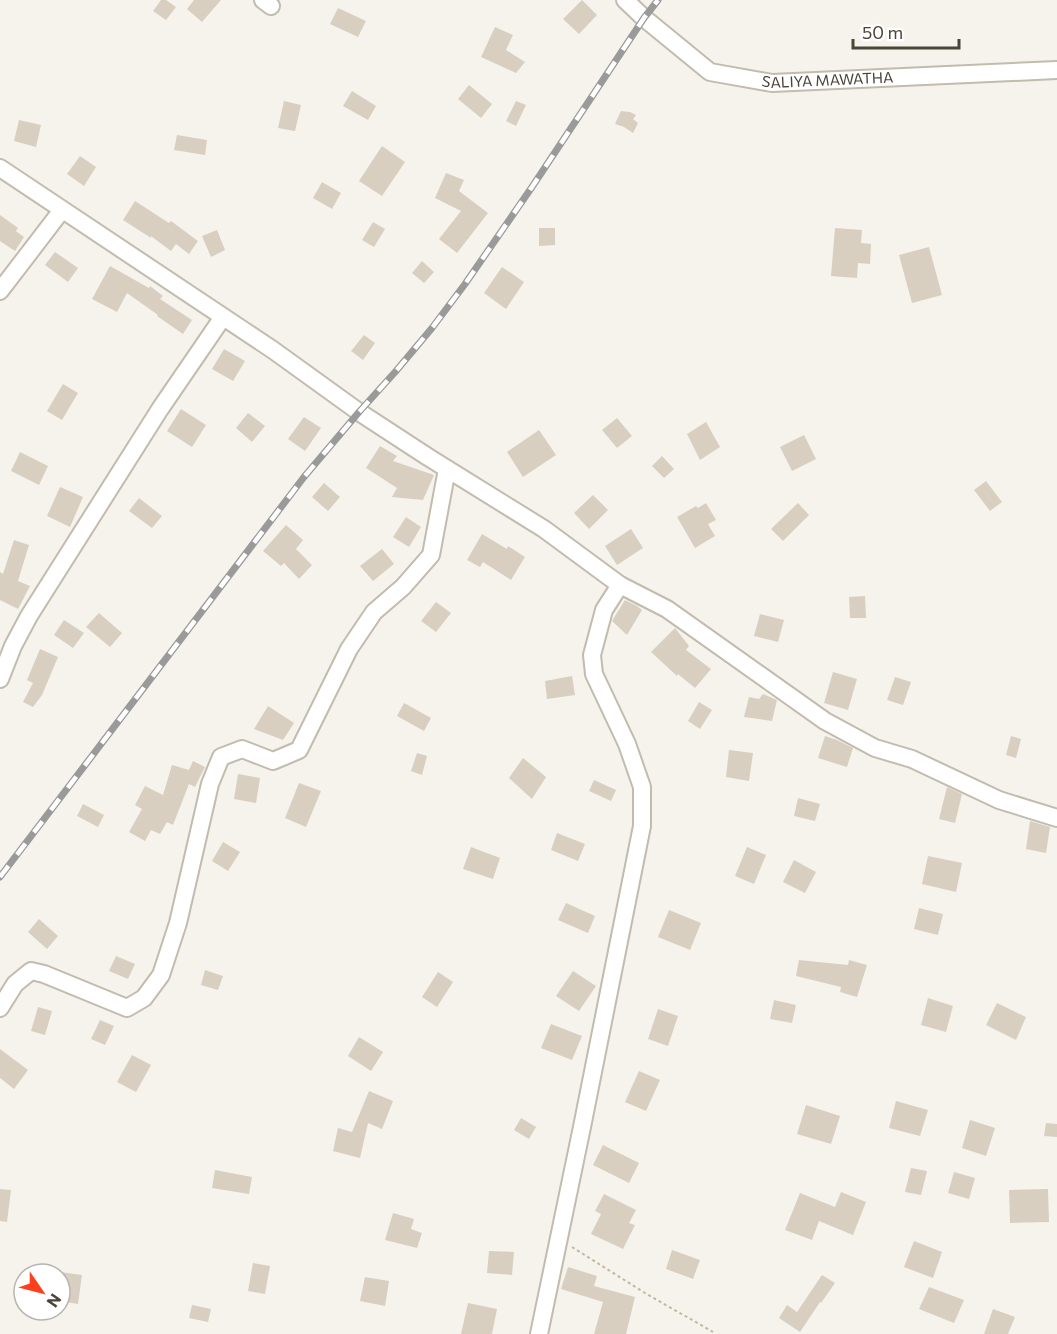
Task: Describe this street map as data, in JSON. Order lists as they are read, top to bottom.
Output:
{
  "streets": {
    "street": ["SALIYA MAWATHA"]
  },
  "scale_bar": "50 m",
  "north": "bottom right"
}
